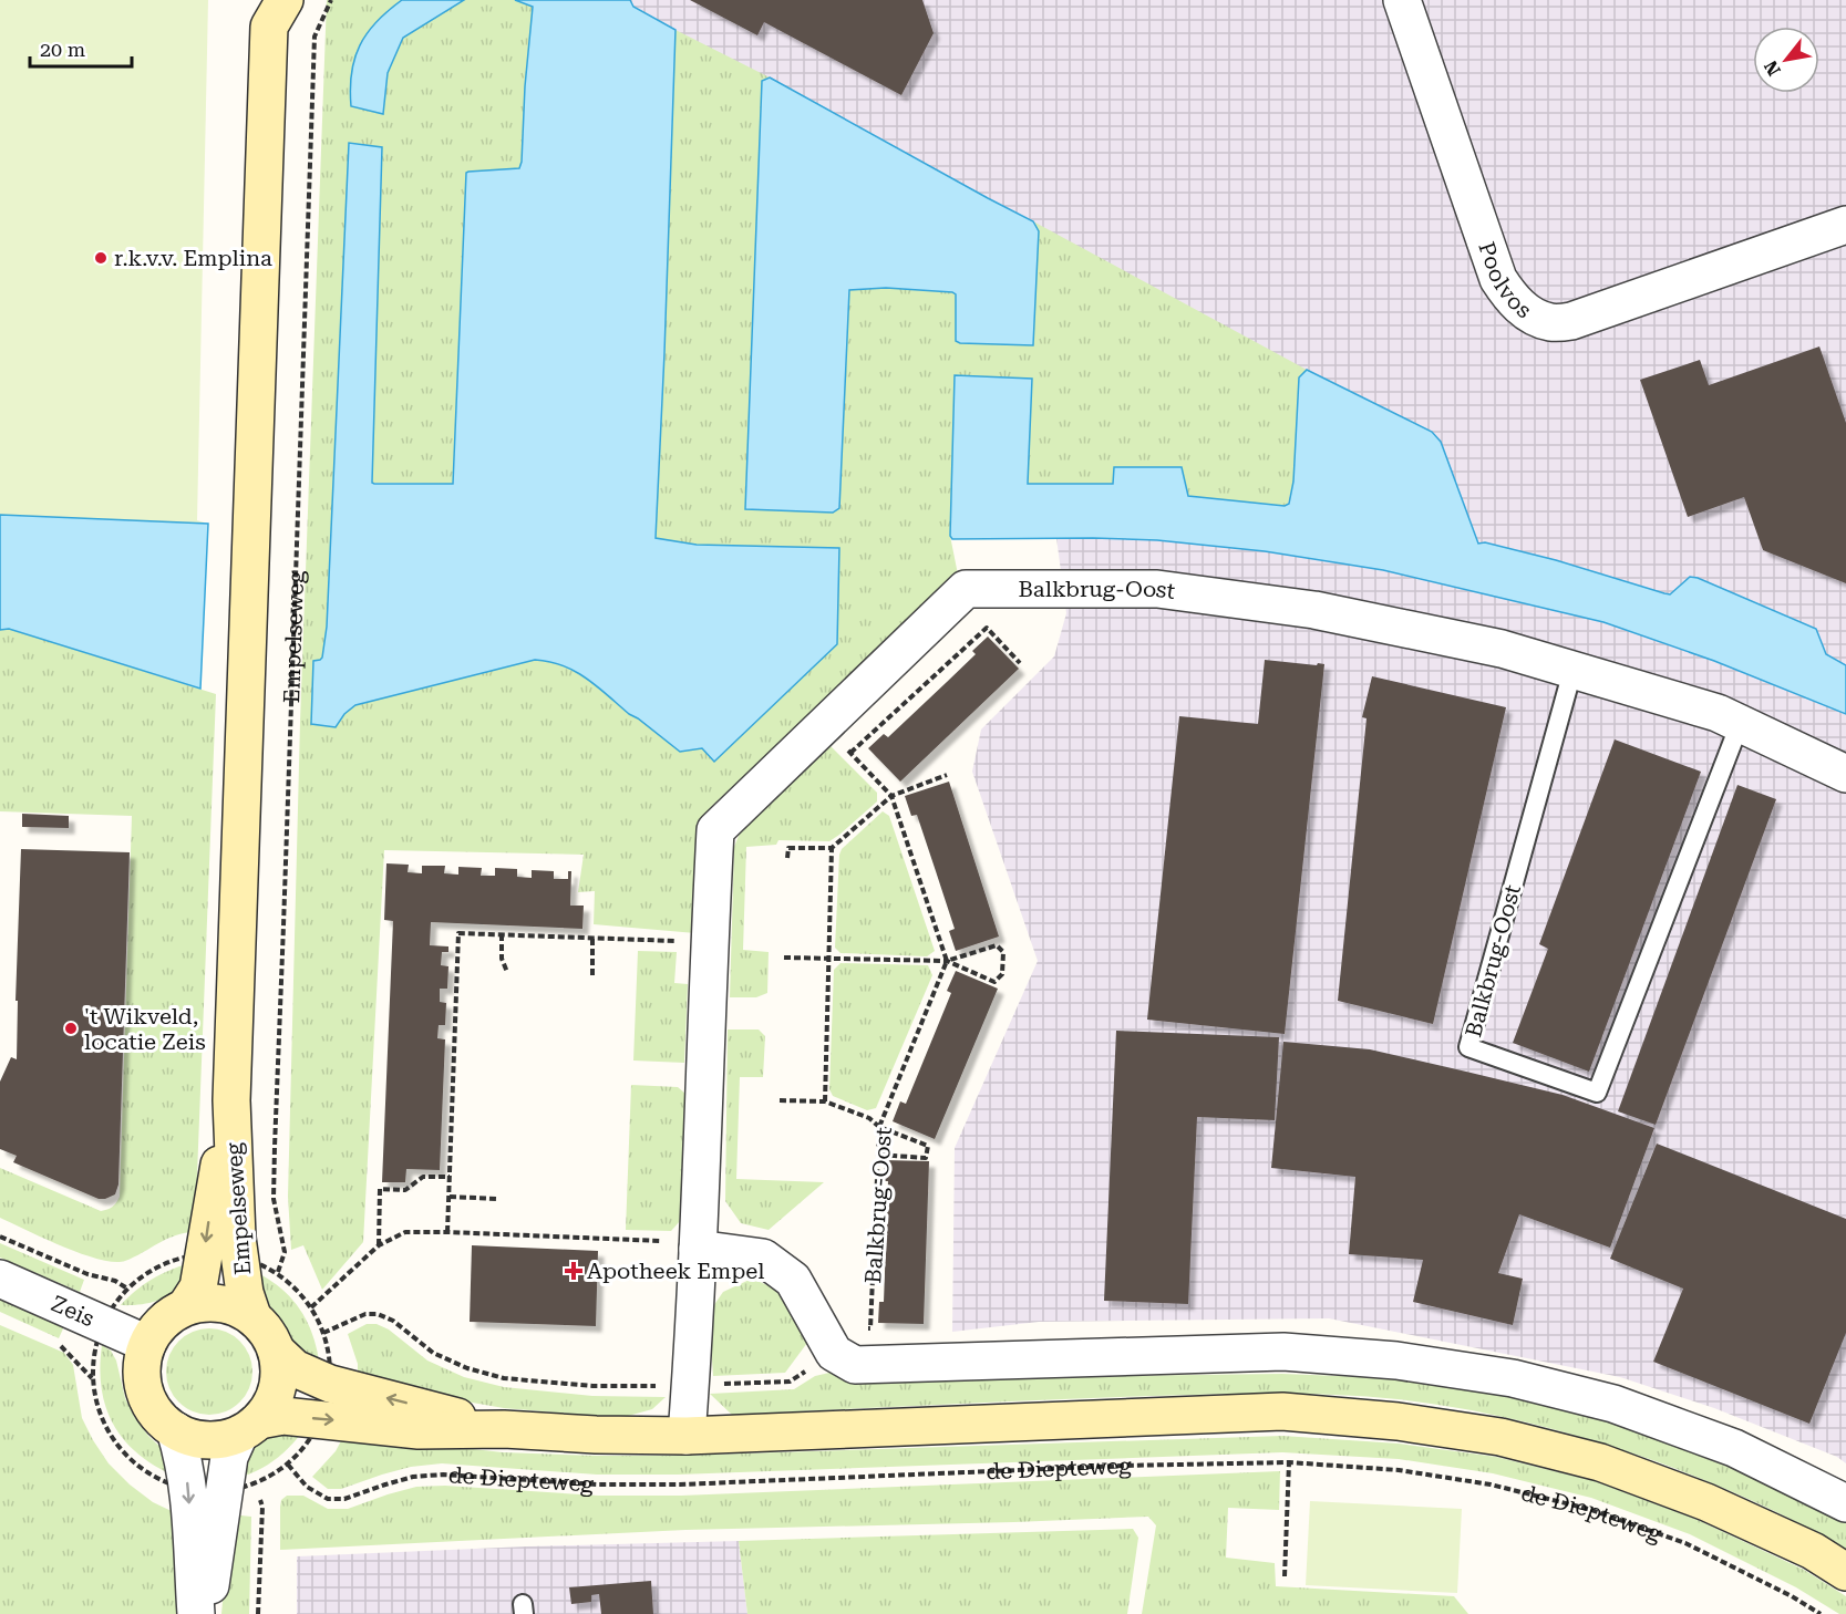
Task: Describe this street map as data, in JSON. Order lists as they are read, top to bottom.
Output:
{
  "streets": {
    "street": [
      "Poolvos",
      "Balkbrug-Oost",
      "Empelseweg",
      "Zeis"
    ],
    "path": ["de Diepteweg"]
  },
  "crossings": [
    ["Empelseweg", "Zeis"]
  ],
  "places": {
    "other": ["r.k.v.v. Emplina", "'t Wikveld, locatie Zeis"],
    "health": ["Apotheek Empel"]
  },
  "scale_bar": "20 m",
  "north": "bottom left"
}
